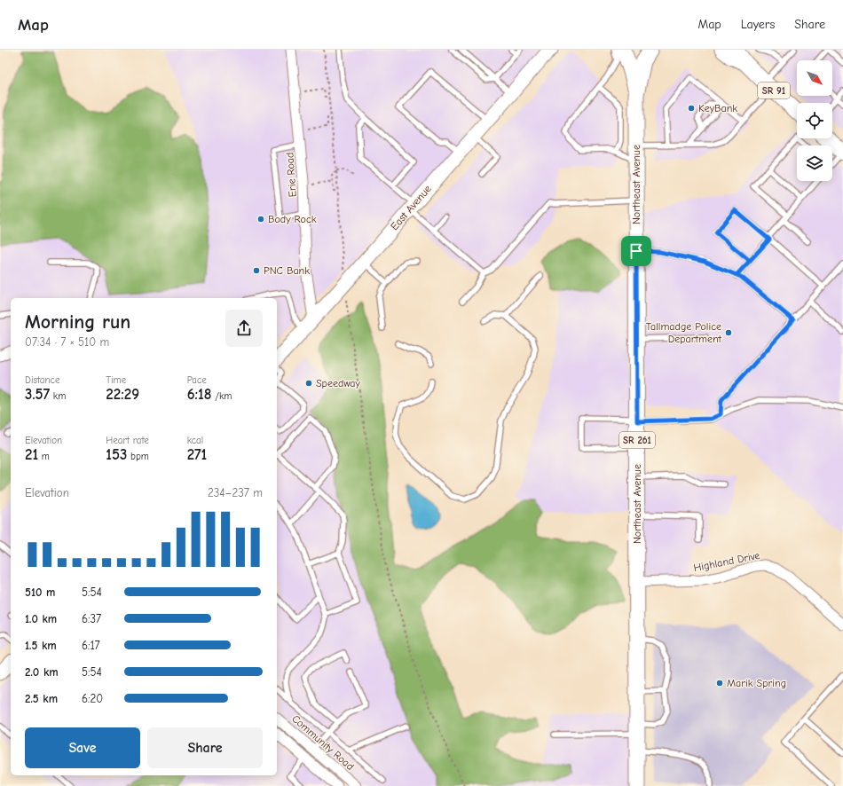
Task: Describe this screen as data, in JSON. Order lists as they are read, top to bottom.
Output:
{
  "streets": {
    "main road": [
      "SR 91",
      "Northeast Avenue",
      "East Avenue",
      "SR 261"
    ],
    "street": ["Erie Road", "Highland Drive", "Community Road"]
  },
  "crossings": [
    ["Erie Road", "East Avenue"],
    ["Northeast Avenue", "Highland Drive"]
  ],
  "places": [
    "KeyBank",
    "Body Rock",
    "PNC Bank",
    "Tallmadge Police Department",
    "Speedway",
    "Marik Spring"
  ],
  "north": "bottom right",
  "page": {
    "header": "Map",
    "nav": ["Map", "Layers", "Share"],
    "heading": ["Morning run", "07:34 · 7 × 510 m"],
    "stats": [
      ["Distance", "3.57 km"],
      ["Time", "22:29"],
      ["Pace", "6:18 /km"],
      ["Elevation", "21 m"],
      ["Heart rate", "153 bpm"],
      ["kcal", "271"]
    ],
    "chart": ["Elevation", "234–237 m"],
    "list": [
      {
        "name": "510 m",
        "note": "5:54"
      },
      {
        "name": "1.0 km",
        "note": "6:37"
      },
      {
        "name": "1.5 km",
        "note": "6:17"
      },
      {
        "name": "2.0 km",
        "note": "5:54"
      },
      {
        "name": "2.5 km",
        "note": "6:20"
      }
    ],
    "buttons": ["Save", "Share"]
  }
}
